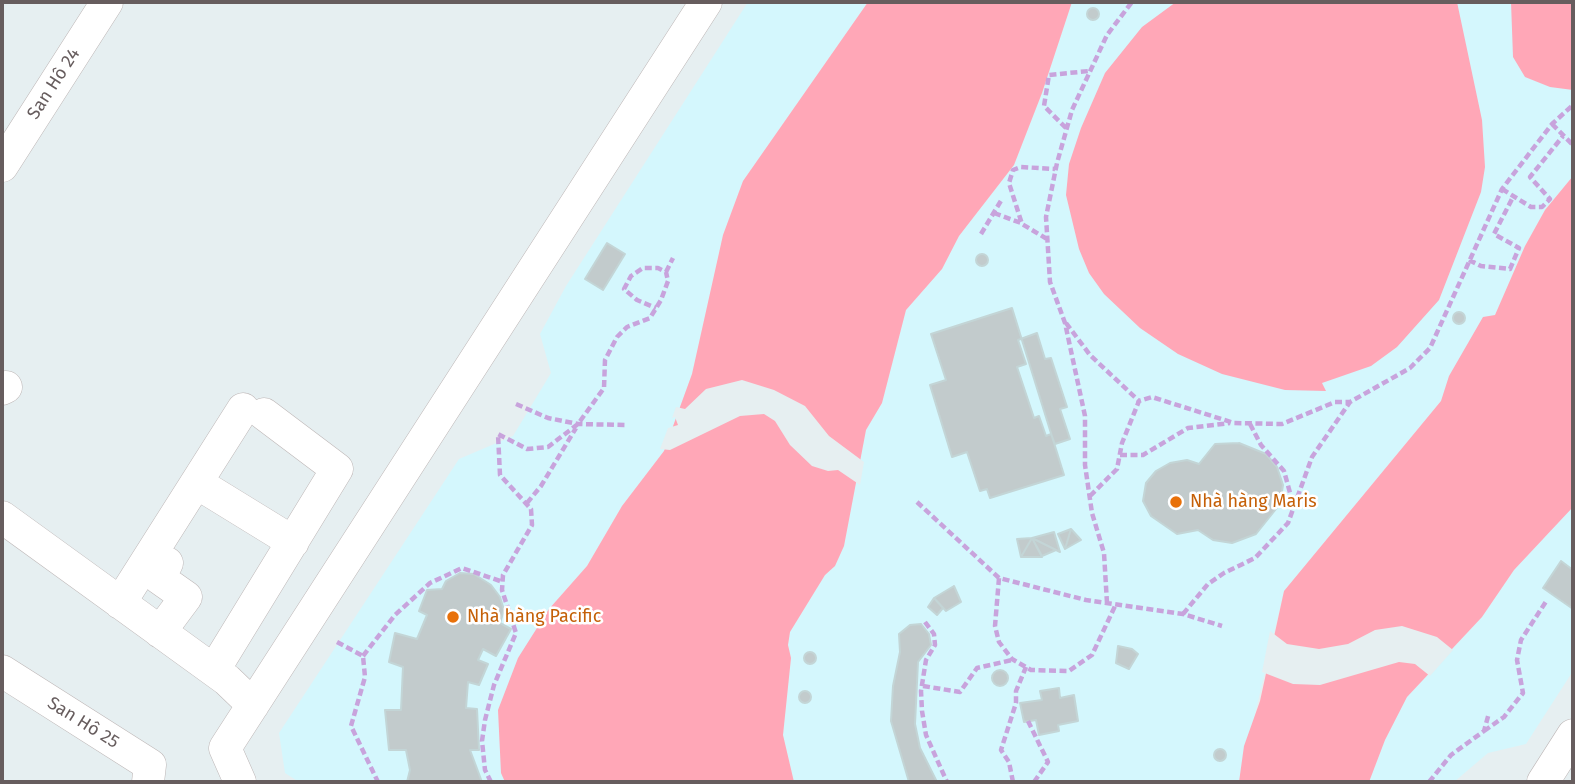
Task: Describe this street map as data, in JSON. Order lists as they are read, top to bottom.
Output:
{
  "streets": {
    "street": ["San Hô 24", "San Hô 25"]
  },
  "places": ["Nhà hàng Maris", "Nhà hàng Pacific"]
}
